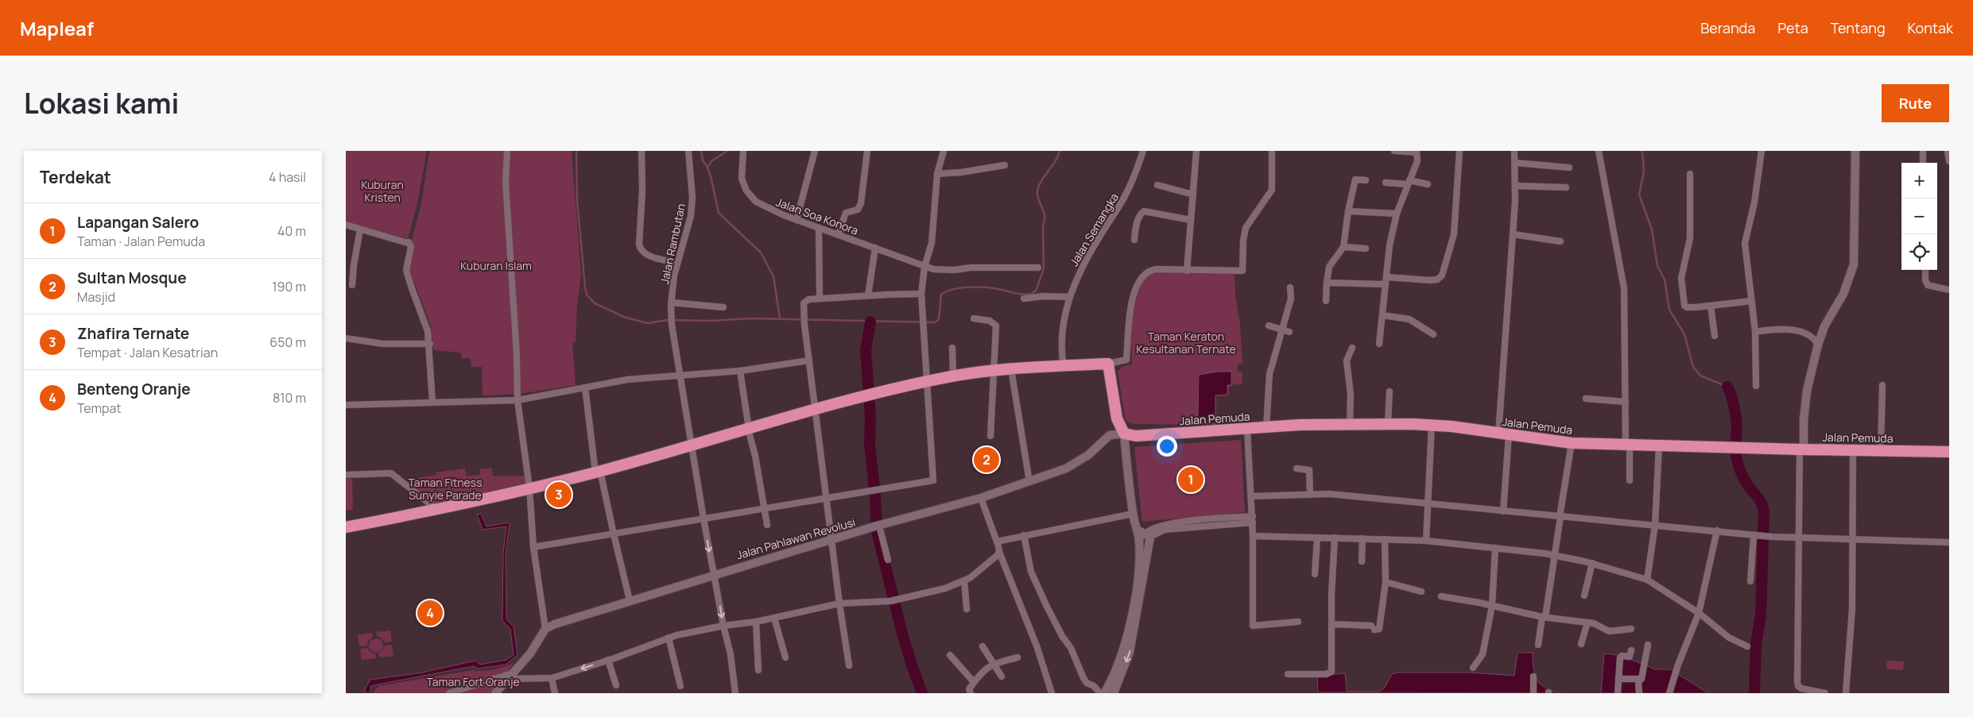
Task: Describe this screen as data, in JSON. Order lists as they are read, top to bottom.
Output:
{
  "streets": {
    "highway": ["Jalan Pemuda"],
    "street": [
      "Jalan Soa Konora",
      "Jalan Semangka",
      "Jalan Rambutan",
      "Jalan Pahlawan Revolusi"
    ]
  },
  "crossings": [
    ["Jalan Rambutan", "Jalan Pahlawan Revolusi"]
  ],
  "parks": [
    "Kuburan Kristen",
    "Kuburan Islam",
    "Taman Keraton Kesultanan Ternate",
    "Taman Fitness Sunyie Parade",
    "Taman Fort Oranje"
  ],
  "page": {
    "header": "Mapleaf",
    "nav": [
      "Beranda",
      "Peta",
      "Tentang",
      "Kontak"
    ],
    "title": "Lokasi kami",
    "buttons": "Rute",
    "heading": ["Terdekat", "4 hasil"],
    "map_buttons": ["+", "−"],
    "list": [
      {
        "mark": "1",
        "name": "Lapangan Salero",
        "note": "Taman · Jalan Pemuda",
        "value": "40 m"
      },
      {
        "mark": "2",
        "name": "Sultan Mosque",
        "note": "Masjid",
        "value": "190 m"
      },
      {
        "mark": "3",
        "name": "Zhafira Ternate",
        "note": "Tempat · Jalan Kesatrian",
        "value": "650 m"
      },
      {
        "mark": "4",
        "name": "Benteng Oranje",
        "note": "Tempat",
        "value": "810 m"
      }
    ],
    "pins": [
      "2",
      "1",
      "3",
      "4"
    ]
  }
}
